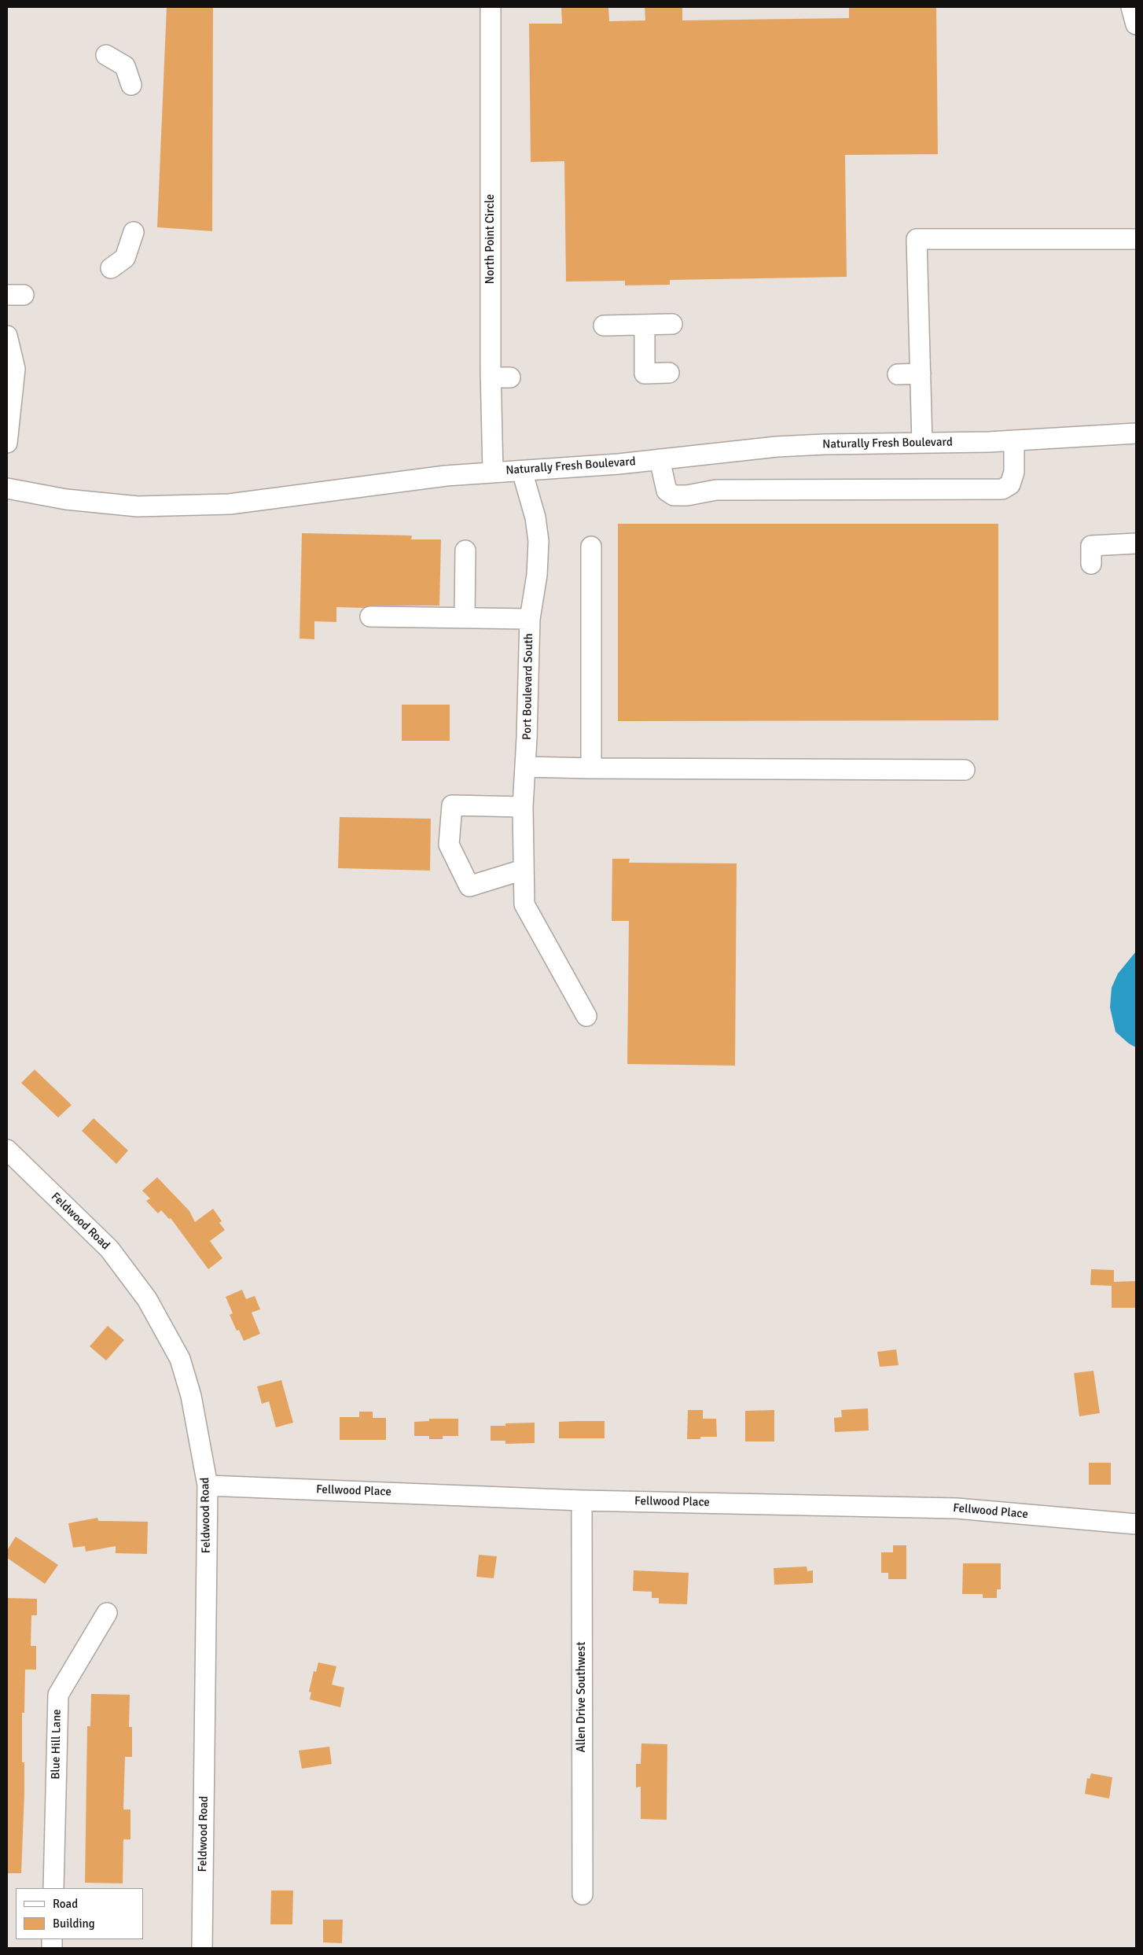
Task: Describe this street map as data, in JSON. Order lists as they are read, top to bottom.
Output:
{
  "streets": {
    "street": [
      "North Point Circle",
      "Naturally Fresh Boulevard",
      "Port Boulevard South",
      "Feldwood Road",
      "Fellwood Place",
      "Allen Drive Southwest",
      "Blue Hill Lane"
    ]
  },
  "crossings": [
    ["North Point Circle", "Naturally Fresh Boulevard"],
    ["Naturally Fresh Boulevard", "Port Boulevard South"],
    ["Feldwood Road", "Fellwood Place"],
    ["Fellwood Place", "Allen Drive Southwest"]
  ],
  "legend": ["Road", "Building"]
}
